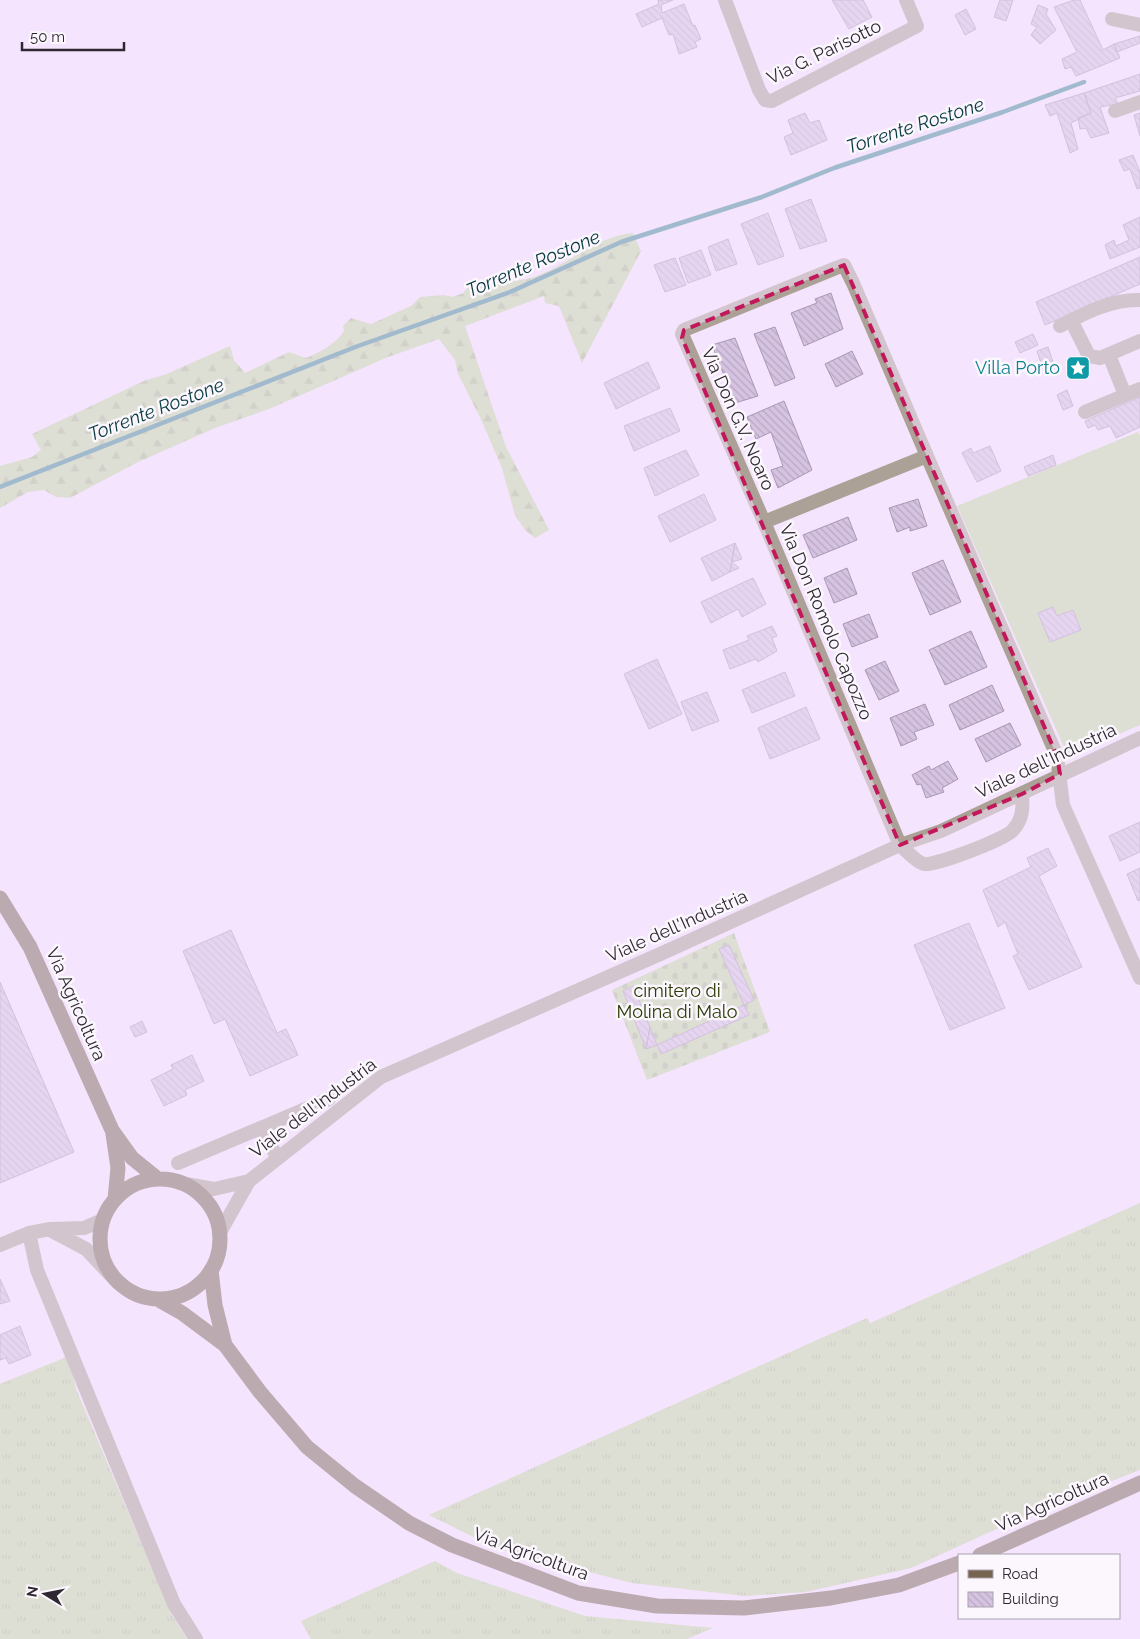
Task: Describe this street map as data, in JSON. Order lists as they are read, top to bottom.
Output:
{
  "streets": {
    "main road": ["Viale dell'Industria", "Via Agricoltura"],
    "street": ["Via G. Parisotto", "Via Don G.V. Noaro", "Via Don Romolo Capozzo"]
  },
  "crossings": [
    ["Via Don G.V. Noaro", "Via Don Romolo Capozzo"],
    ["Via Don Romolo Capozzo", "Viale dell'Industria"],
    ["Viale dell'Industria", "Via Agricoltura"]
  ],
  "water": ["Torrente Rostone"],
  "parks": ["cimitero di Molina di Malo"],
  "places": {
    "place": ["Villa Porto"]
  },
  "legend": ["Road", "Building"],
  "scale_bar": "50 m",
  "north": "left"
}
